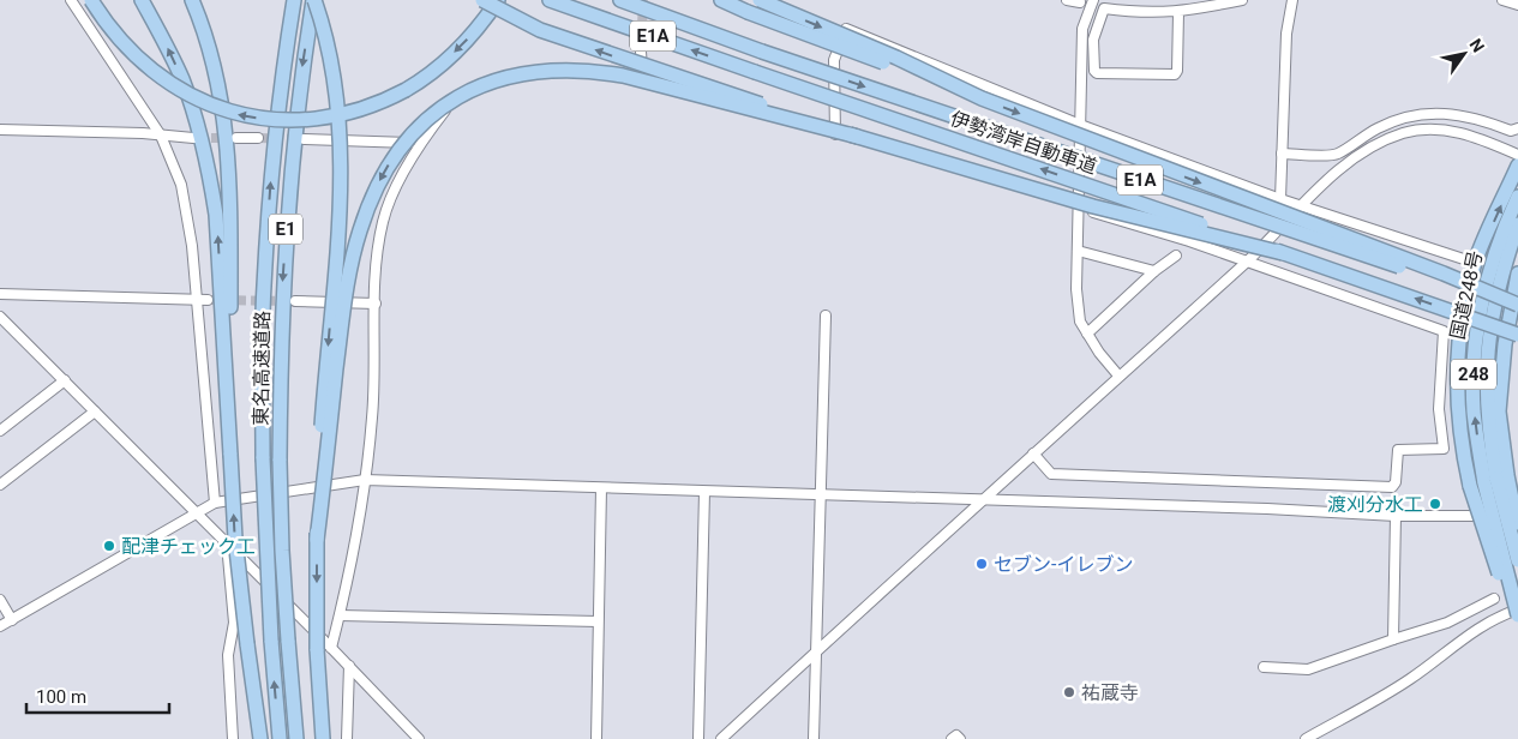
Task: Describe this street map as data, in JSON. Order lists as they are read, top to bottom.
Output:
{
  "streets": {
    "highway": [
      "E1A",
      "伊勢湾岸自動車道",
      "E1",
      "国道248号",
      "東名高速道路",
      "248"
    ]
  },
  "crossings": [
    ["国道248号", "248"]
  ],
  "places": [
    "渡刈分水工",
    "配津チェック工",
    "セブン-イレブン",
    "祐蔵寺"
  ],
  "scale_bar": "100 m",
  "north": "top right"
}
